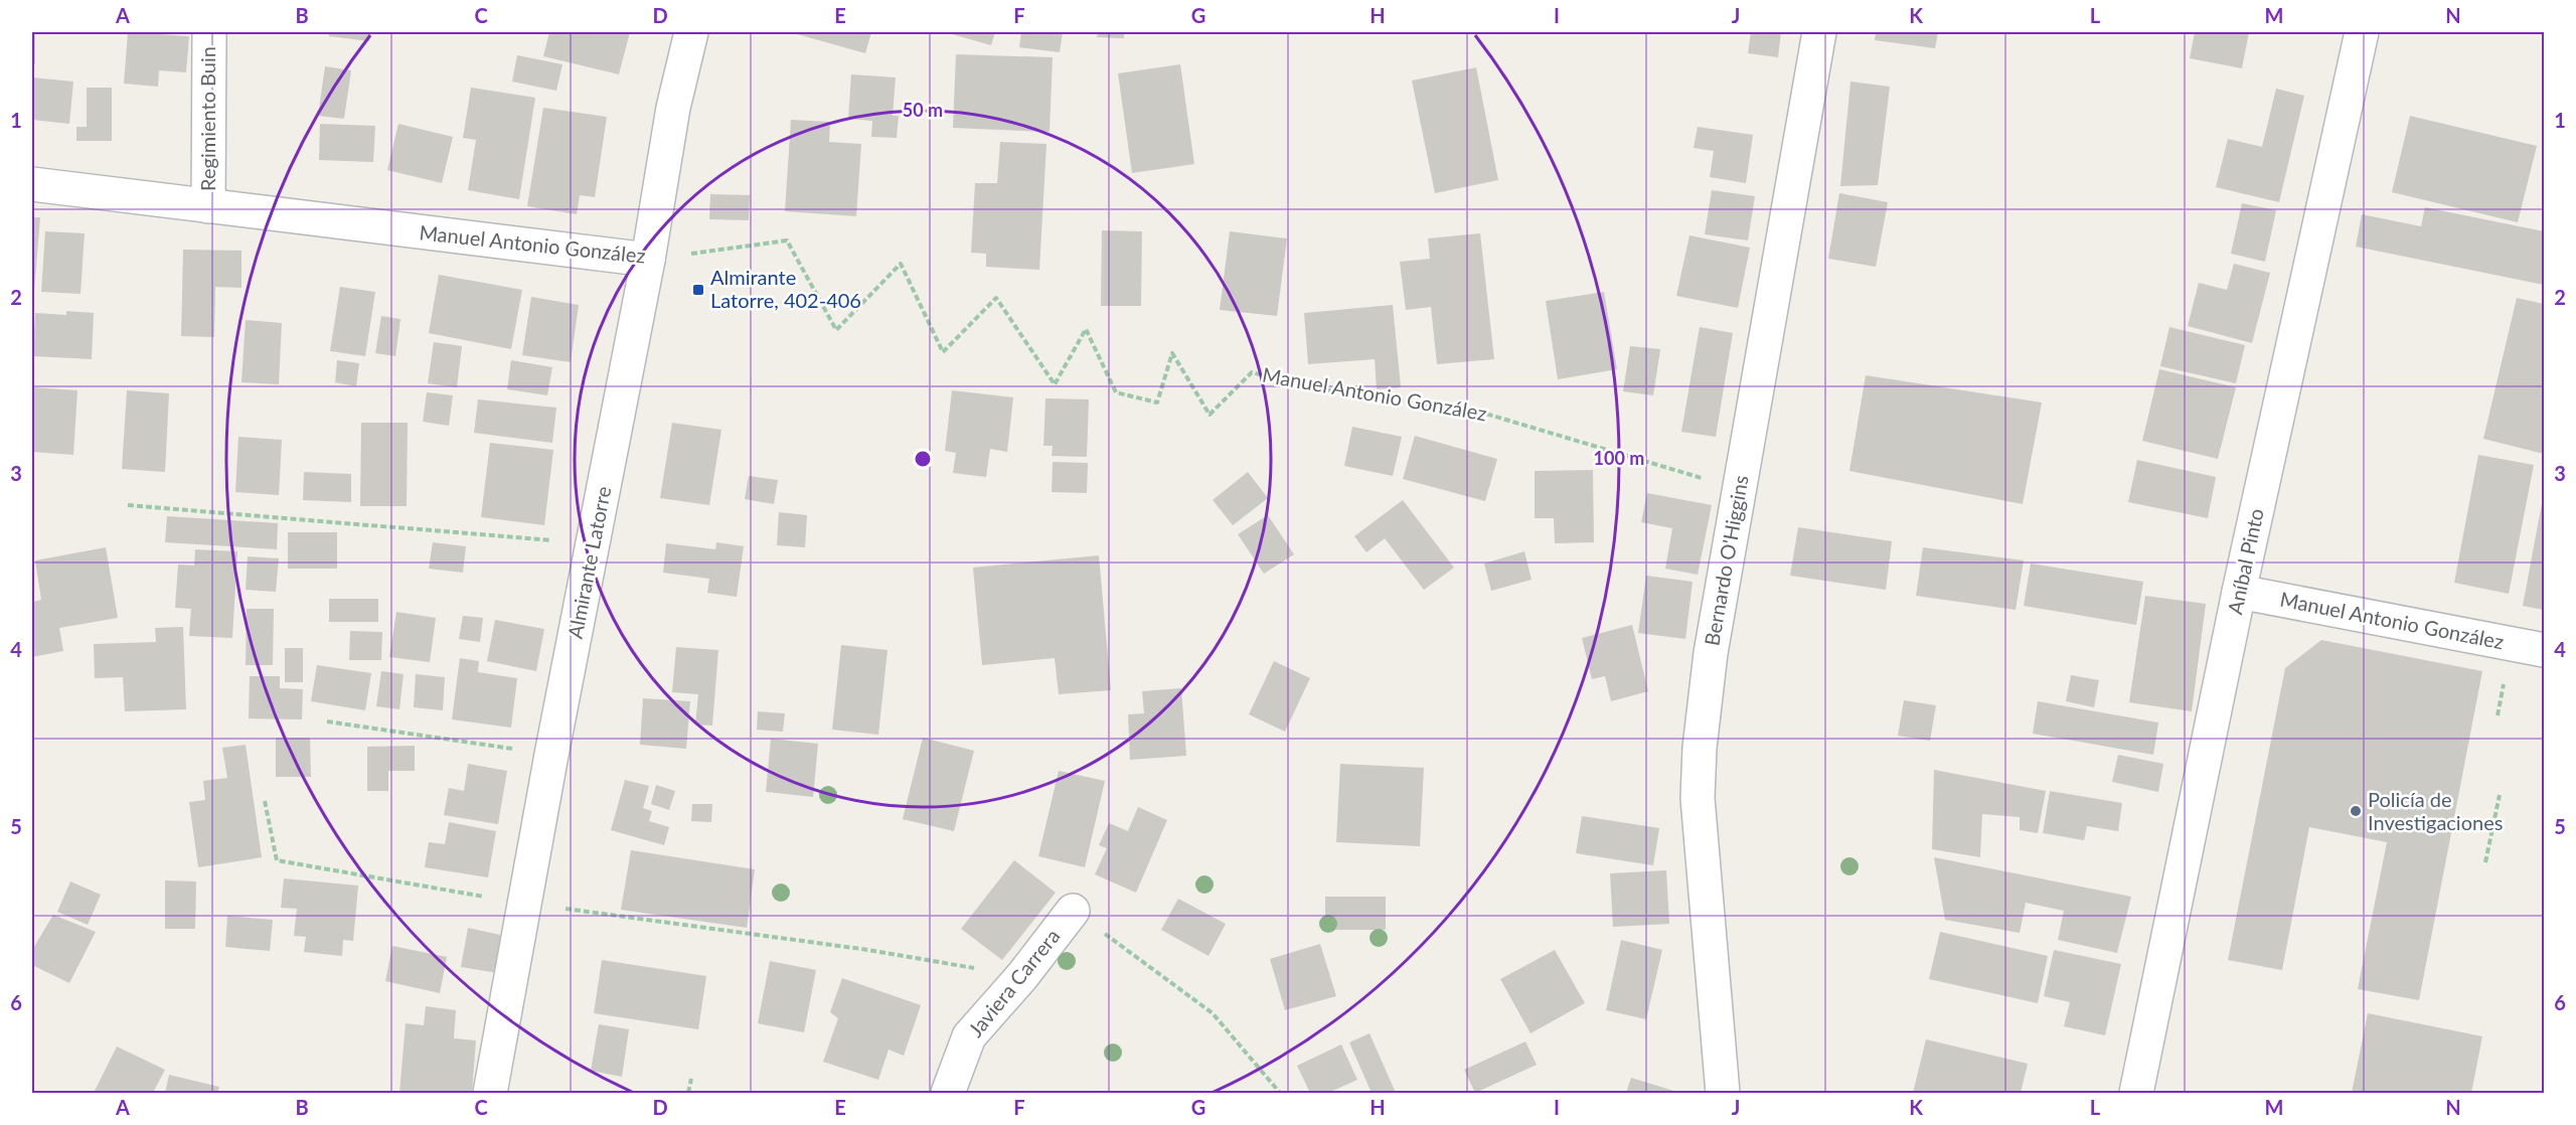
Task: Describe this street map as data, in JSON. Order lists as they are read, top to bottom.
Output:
{
  "streets": {
    "street": [
      "Regimiento Buin",
      "Manuel Antonio González",
      "Bernardo O'Higgins",
      "Aníbal Pinto",
      "Almirante Latorre",
      "Javiera Carrera"
    ]
  },
  "crossings": [
    ["Regimiento Buin", "Manuel Antonio González"],
    ["Manuel Antonio González", "Bernardo O'Higgins"],
    ["Manuel Antonio González", "Aníbal Pinto"],
    ["Manuel Antonio González", "Almirante Latorre"]
  ],
  "places": {
    "transit": ["Almirante Latorre, 402-406"],
    "other": ["Policía de Investigaciones"]
  },
  "grid": {
    "columns": [
      "A",
      "B",
      "C",
      "D",
      "E",
      "F",
      "G",
      "H",
      "I",
      "J",
      "K",
      "L",
      "M",
      "N"
    ],
    "rows": [
      "1",
      "2",
      "3",
      "4",
      "5",
      "6"
    ]
  },
  "rings": ["50 m", "100 m"]
}
